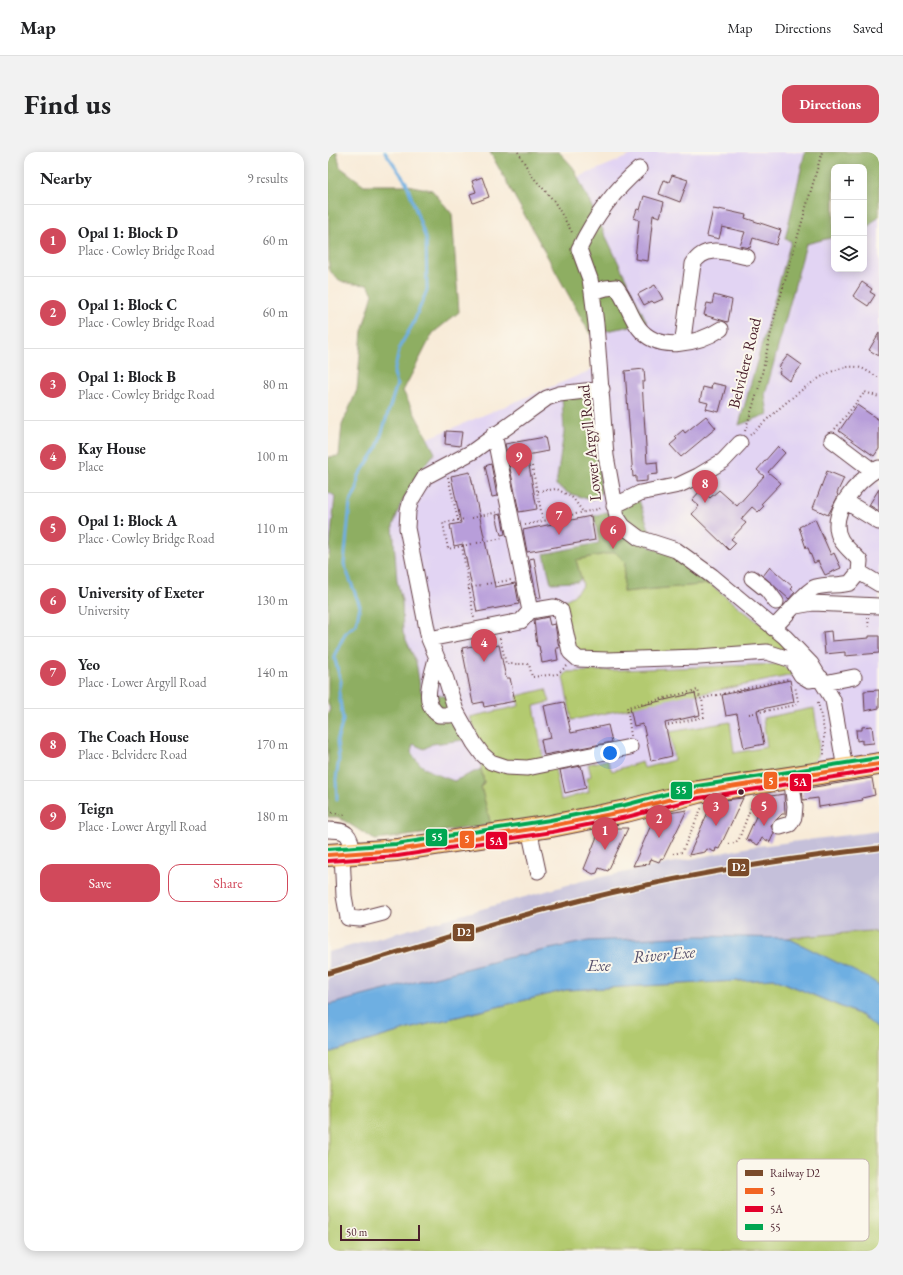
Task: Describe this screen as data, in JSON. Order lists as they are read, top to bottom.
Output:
{
  "streets": {
    "street": ["Lower Argyll Road"],
    "path": ["Belvidere Road"]
  },
  "water": ["River Exe", "Exe"],
  "lines": [
    "transit line 55",
    "transit line 5",
    "transit line 5A",
    "rail line D2"
  ],
  "legend": [
    "Railway D2",
    "5",
    "5A",
    "55"
  ],
  "scale_bar": "50 m",
  "page": {
    "header": "Map",
    "nav": ["Map", "Directions", "Saved"],
    "buttons": [
      "Directions",
      ["Save", "Share"]
    ],
    "title": "Find us",
    "heading": ["Nearby", "9 results"],
    "map_buttons": ["+", "−"],
    "list": [
      {
        "mark": "1",
        "name": "Opal 1: Block D",
        "note": "Place · Cowley Bridge Road",
        "value": "60 m"
      },
      {
        "mark": "2",
        "name": "Opal 1: Block C",
        "note": "Place · Cowley Bridge Road",
        "value": "60 m"
      },
      {
        "mark": "3",
        "name": "Opal 1: Block B",
        "note": "Place · Cowley Bridge Road",
        "value": "80 m"
      },
      {
        "mark": "4",
        "name": "Kay House",
        "note": "Place",
        "value": "100 m"
      },
      {
        "mark": "5",
        "name": "Opal 1: Block A",
        "note": "Place · Cowley Bridge Road",
        "value": "110 m"
      },
      {
        "mark": "6",
        "name": "University of Exeter",
        "note": "University",
        "value": "130 m"
      },
      {
        "mark": "7",
        "name": "Yeo",
        "note": "Place · Lower Argyll Road",
        "value": "140 m"
      },
      {
        "mark": "8",
        "name": "The Coach House",
        "note": "Place · Belvidere Road",
        "value": "170 m"
      },
      {
        "mark": "9",
        "name": "Teign",
        "note": "Place · Lower Argyll Road",
        "value": "180 m"
      }
    ],
    "pins": [
      "9",
      "8",
      "7",
      "6",
      "4",
      "3",
      "5",
      "2",
      "1"
    ],
    "scale": "50 m"
  }
}
